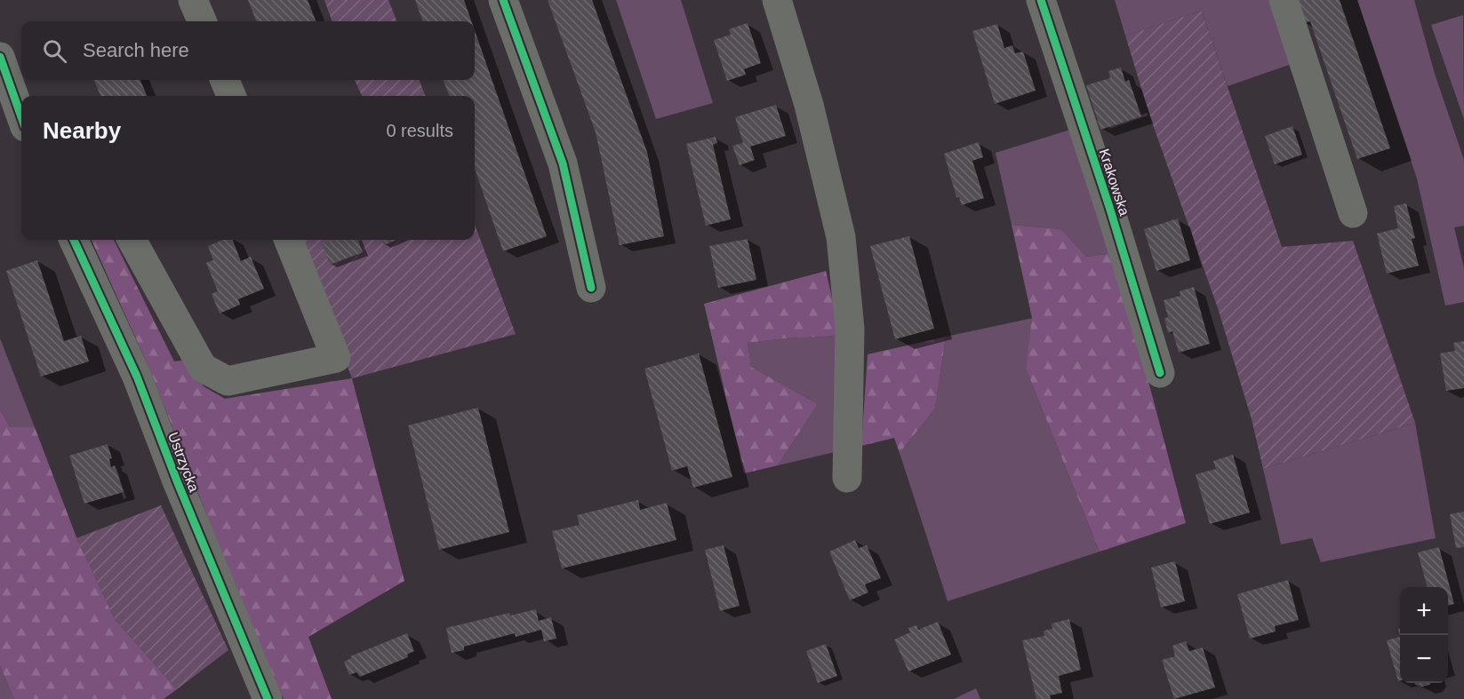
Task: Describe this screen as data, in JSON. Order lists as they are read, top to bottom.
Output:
{
  "streets": {
    "street": ["Krakowska", "Ustrzycka"]
  },
  "page": {
    "search": "Search here",
    "heading": ["Nearby", "0 results"],
    "map_buttons": ["+", "−"]
  }
}
